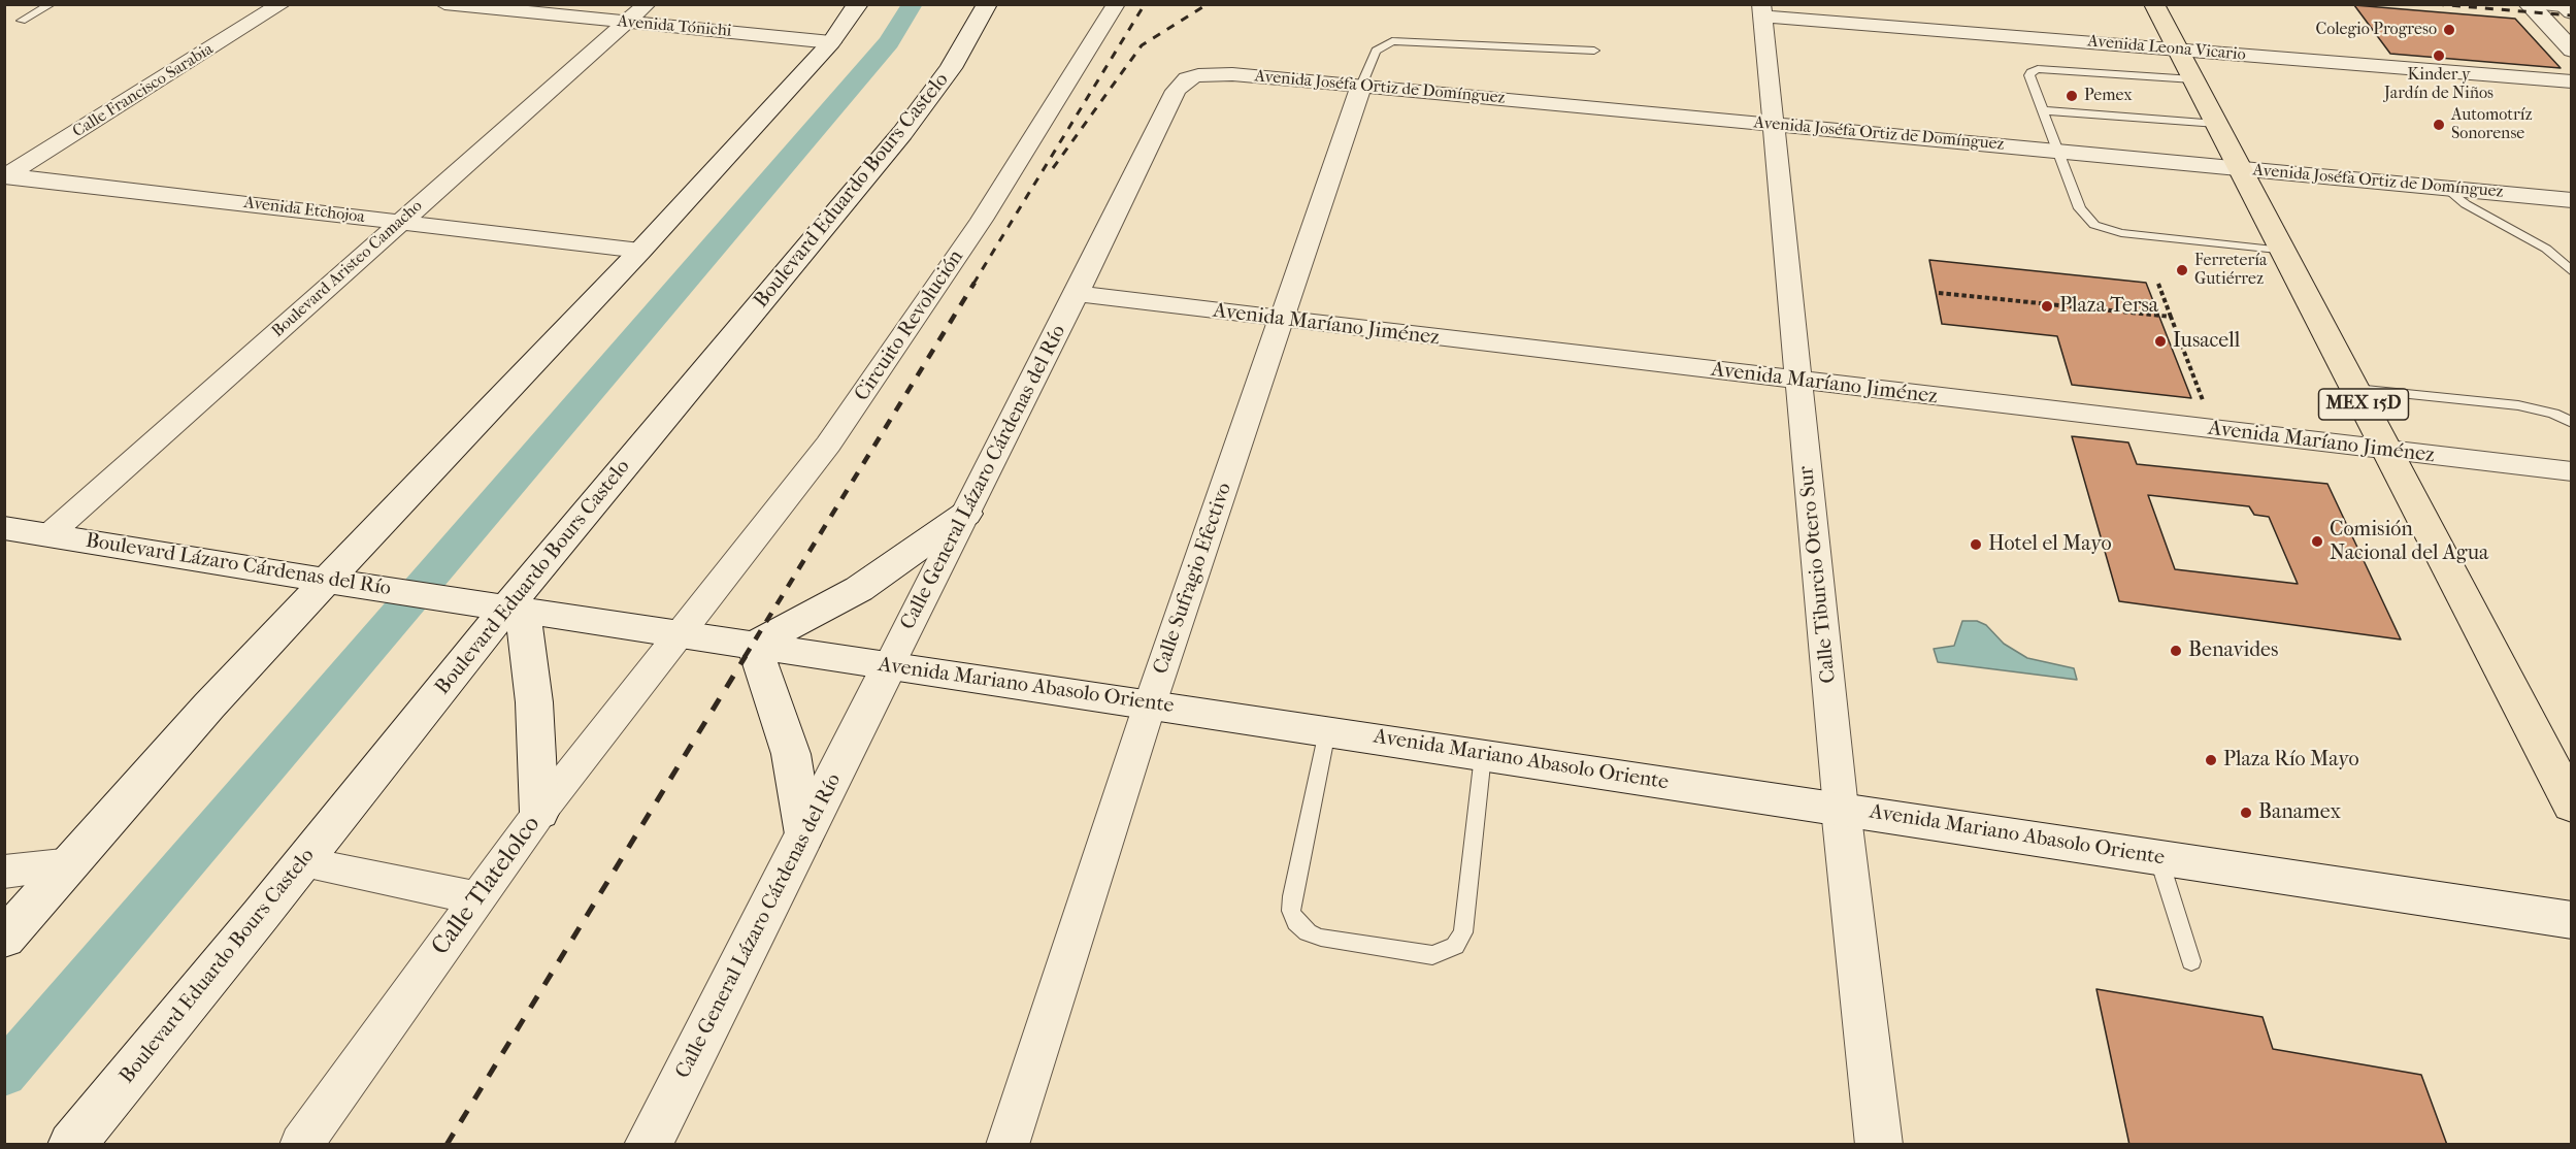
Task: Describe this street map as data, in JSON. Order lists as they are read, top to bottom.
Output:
{
  "streets": {
    "highway": ["MEX 15D"],
    "main road": [
      "Boulevard Eduardo Bours Castelo",
      "Calle General Lázaro Cárdenas del Río",
      "Boulevard Lázaro Cárdenas del Río",
      "Calle Tiburcio Otero Sur",
      "Avenida Mariano Abasolo Oriente"
    ],
    "street": [
      "Avenida Tónichi",
      "Avenida Leona Vicario",
      "Avenida Joséfa Ortiz de Domínguez",
      "Calle Francisco Sarabia",
      "Avenida Etchojoa",
      "Boulevard Aristeo Camacho",
      "Avenida Maríano Jiménez",
      "Circuito Revolución",
      "Calle Sufragio Efectivo",
      "Calle Tlatelolco"
    ]
  },
  "crossings": [
    ["Avenida Tónichi", "Boulevard Aristeo Camacho"],
    ["Avenida Leona Vicario", "MEX 15D"],
    ["Avenida Leona Vicario", "Calle Tiburcio Otero Sur"],
    ["Avenida Joséfa Ortiz de Domínguez", "MEX 15D"],
    ["Avenida Joséfa Ortiz de Domínguez", "Calle General Lázaro Cárdenas del Río"],
    ["Avenida Joséfa Ortiz de Domínguez", "Calle Tiburcio Otero Sur"],
    ["Avenida Joséfa Ortiz de Domínguez", "Calle Sufragio Efectivo"],
    ["Calle Francisco Sarabia", "Avenida Etchojoa"],
    ["Boulevard Eduardo Bours Castelo", "Boulevard Lázaro Cárdenas del Río"],
    ["Boulevard Eduardo Bours Castelo", "Avenida Mariano Abasolo Oriente"],
    ["Avenida Etchojoa", "Boulevard Aristeo Camacho"],
    ["Boulevard Aristeo Camacho", "Boulevard Lázaro Cárdenas del Río"],
    ["Avenida Maríano Jiménez", "MEX 15D"],
    ["Avenida Maríano Jiménez", "Calle General Lázaro Cárdenas del Río"],
    ["Avenida Maríano Jiménez", "Calle Tiburcio Otero Sur"],
    ["Avenida Maríano Jiménez", "Calle Sufragio Efectivo"],
    ["Circuito Revolución", "Avenida Mariano Abasolo Oriente"],
    ["Circuito Revolución", "Calle Tlatelolco"],
    ["Calle General Lázaro Cárdenas del Río", "Avenida Mariano Abasolo Oriente"],
    ["Boulevard Lázaro Cárdenas del Río", "Avenida Mariano Abasolo Oriente"],
    ["Calle Tiburcio Otero Sur", "Avenida Mariano Abasolo Oriente"],
    ["Calle Sufragio Efectivo", "Avenida Mariano Abasolo Oriente"],
    ["Avenida Mariano Abasolo Oriente", "Calle Tlatelolco"]
  ],
  "places": [
    "Colegio Progreso",
    "Kinder y Jardín de Niños",
    "Pemex",
    "Automotríz Sonorense",
    "Ferretería Gutiérrez",
    "Plaza Tersa",
    "Iusacell",
    "Comisión Nacional del Agua",
    "Hotel el Mayo",
    "Benavides",
    "Plaza Río Mayo",
    "Banamex"
  ]
}
